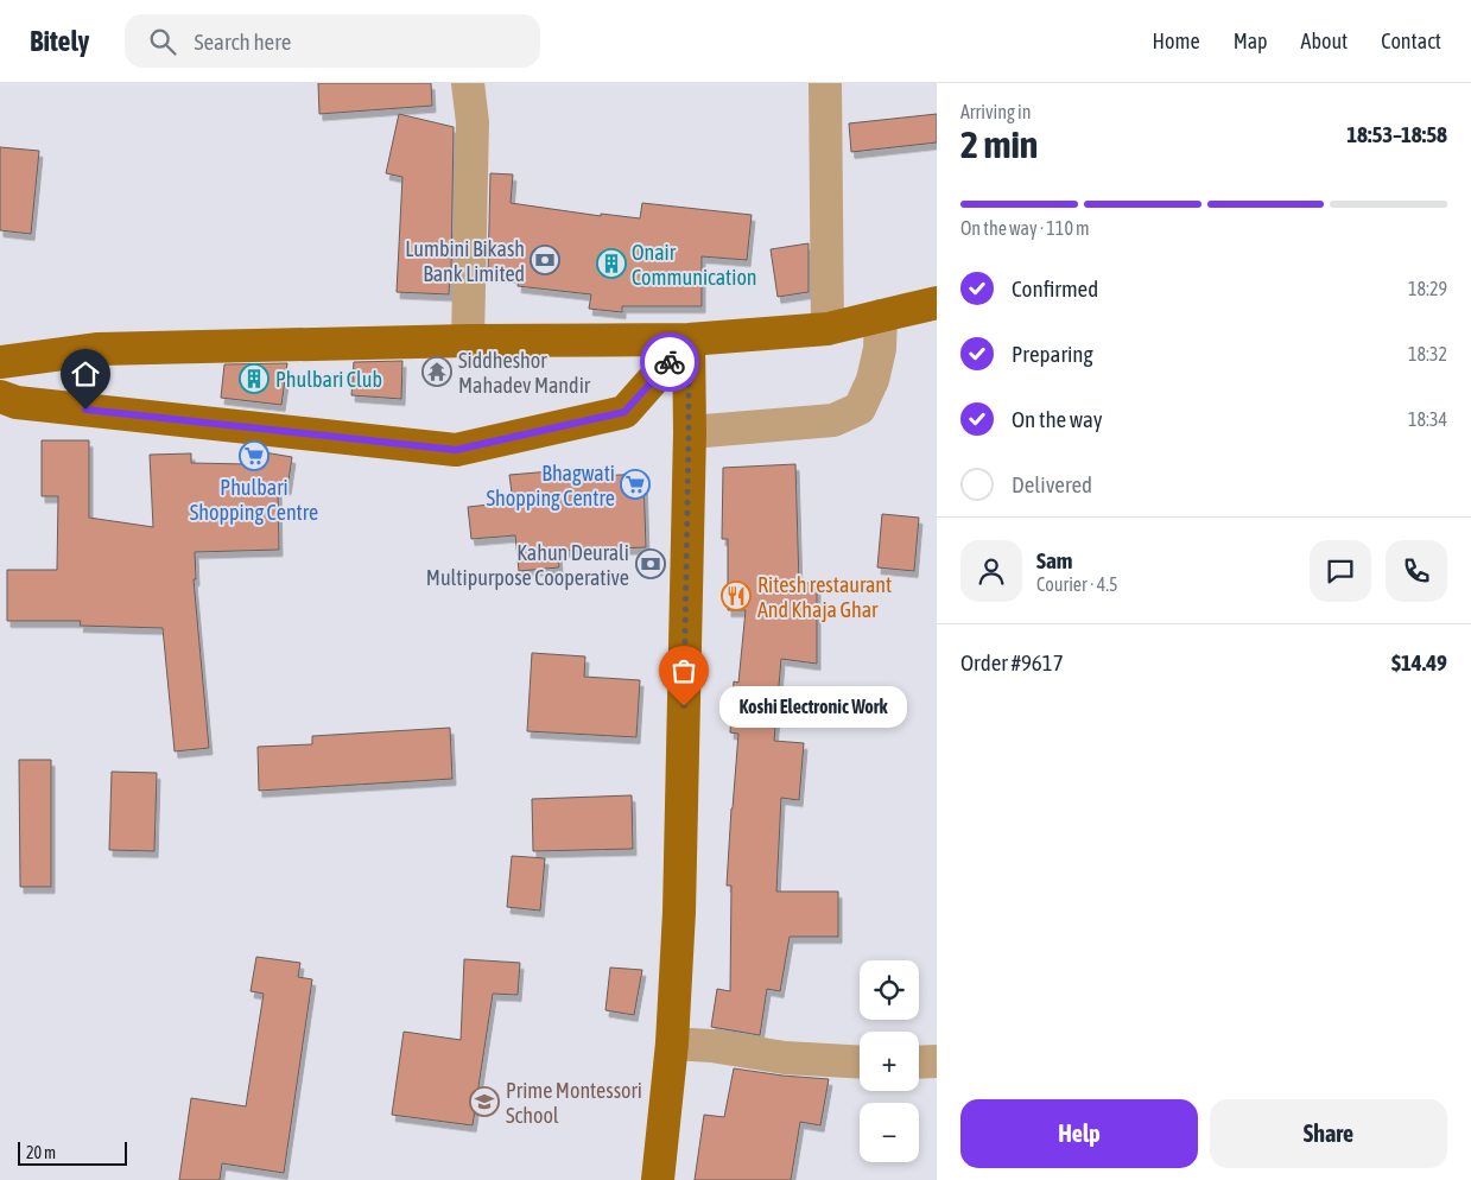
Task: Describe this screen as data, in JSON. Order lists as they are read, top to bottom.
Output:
{
  "places": {
    "bank": ["Lumbini Bikash Bank Limited", "Kahun Deurali Multipurpose Cooperative"],
    "building": ["Onair Communication", "Phulbari Club"],
    "temple": ["Siddheshor Mahadev Mandir"],
    "supermarket": ["Phulbari Shopping Centre", "Bhagwati Shopping Centre"],
    "restaurant": ["Ritesh restaurant And Khaja Ghar"],
    "other": ["Koshi Electronic Work"],
    "school or university": ["Prime Montessori School"]
  },
  "scale_bar": "20 m",
  "page": {
    "header": "Bitely",
    "search": "Search here",
    "nav": [
      "Home",
      "Map",
      "About",
      "Contact"
    ],
    "heading": ["2 min", "Arriving in", "18:53–18:58"],
    "panel": [
      "Sam",
      "Courier · 4.5",
      "Order #9617",
      "$14.49"
    ],
    "bar": "On the way · 110 m",
    "list": [
      ["Confirmed", "18:29"],
      ["Preparing", "18:32"],
      ["On the way", "18:34"],
      "Delivered"
    ],
    "bubble": "Koshi Electronic Work",
    "map_buttons": ["+", "−"],
    "buttons": ["Help", "Share"],
    "scale": "20 m"
  }
}
